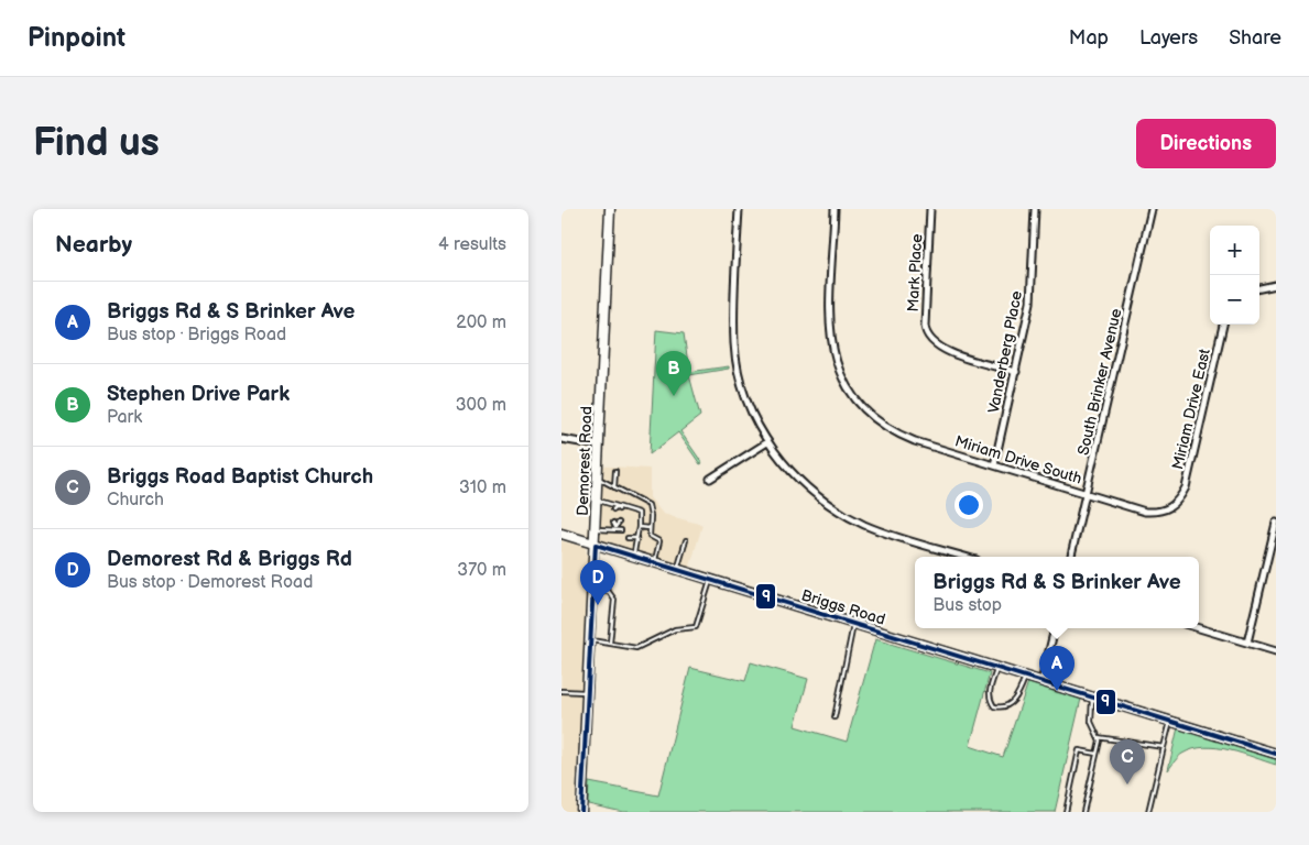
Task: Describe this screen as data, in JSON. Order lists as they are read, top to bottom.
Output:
{
  "streets": {
    "street": [
      "Mark Place",
      "Vanderberg Place",
      "South Brinker Avenue",
      "Miriam Drive East",
      "Miriam Drive South",
      "Demorest Road",
      "Briggs Road"
    ]
  },
  "crossings": [
    ["Mark Place", "Vanderberg Place"],
    ["Vanderberg Place", "Miriam Drive South"],
    ["South Brinker Avenue", "Miriam Drive South"],
    ["Miriam Drive East", "Miriam Drive South"],
    ["Demorest Road", "Briggs Road"]
  ],
  "lines": ["transit line 9"],
  "page": {
    "header": "Pinpoint",
    "nav": ["Map", "Layers", "Share"],
    "buttons": "Directions",
    "title": "Find us",
    "heading": ["Nearby", "4 results"],
    "map_buttons": ["+", "−"],
    "list": [
      {
        "mark": "A",
        "name": "Briggs Rd & S Brinker Ave",
        "note": "Bus stop · Briggs Road",
        "value": "200 m"
      },
      {
        "mark": "B",
        "name": "Stephen Drive Park",
        "note": "Park",
        "value": "300 m"
      },
      {
        "mark": "C",
        "name": "Briggs Road Baptist Church",
        "note": "Church",
        "value": "310 m"
      },
      {
        "mark": "D",
        "name": "Demorest Rd & Briggs Rd",
        "note": "Bus stop · Demorest Road",
        "value": "370 m"
      }
    ],
    "pins": [
      "B",
      "D",
      "A",
      "C"
    ],
    "popup": ["Briggs Rd & S Brinker Ave", "Bus stop"]
  }
}
